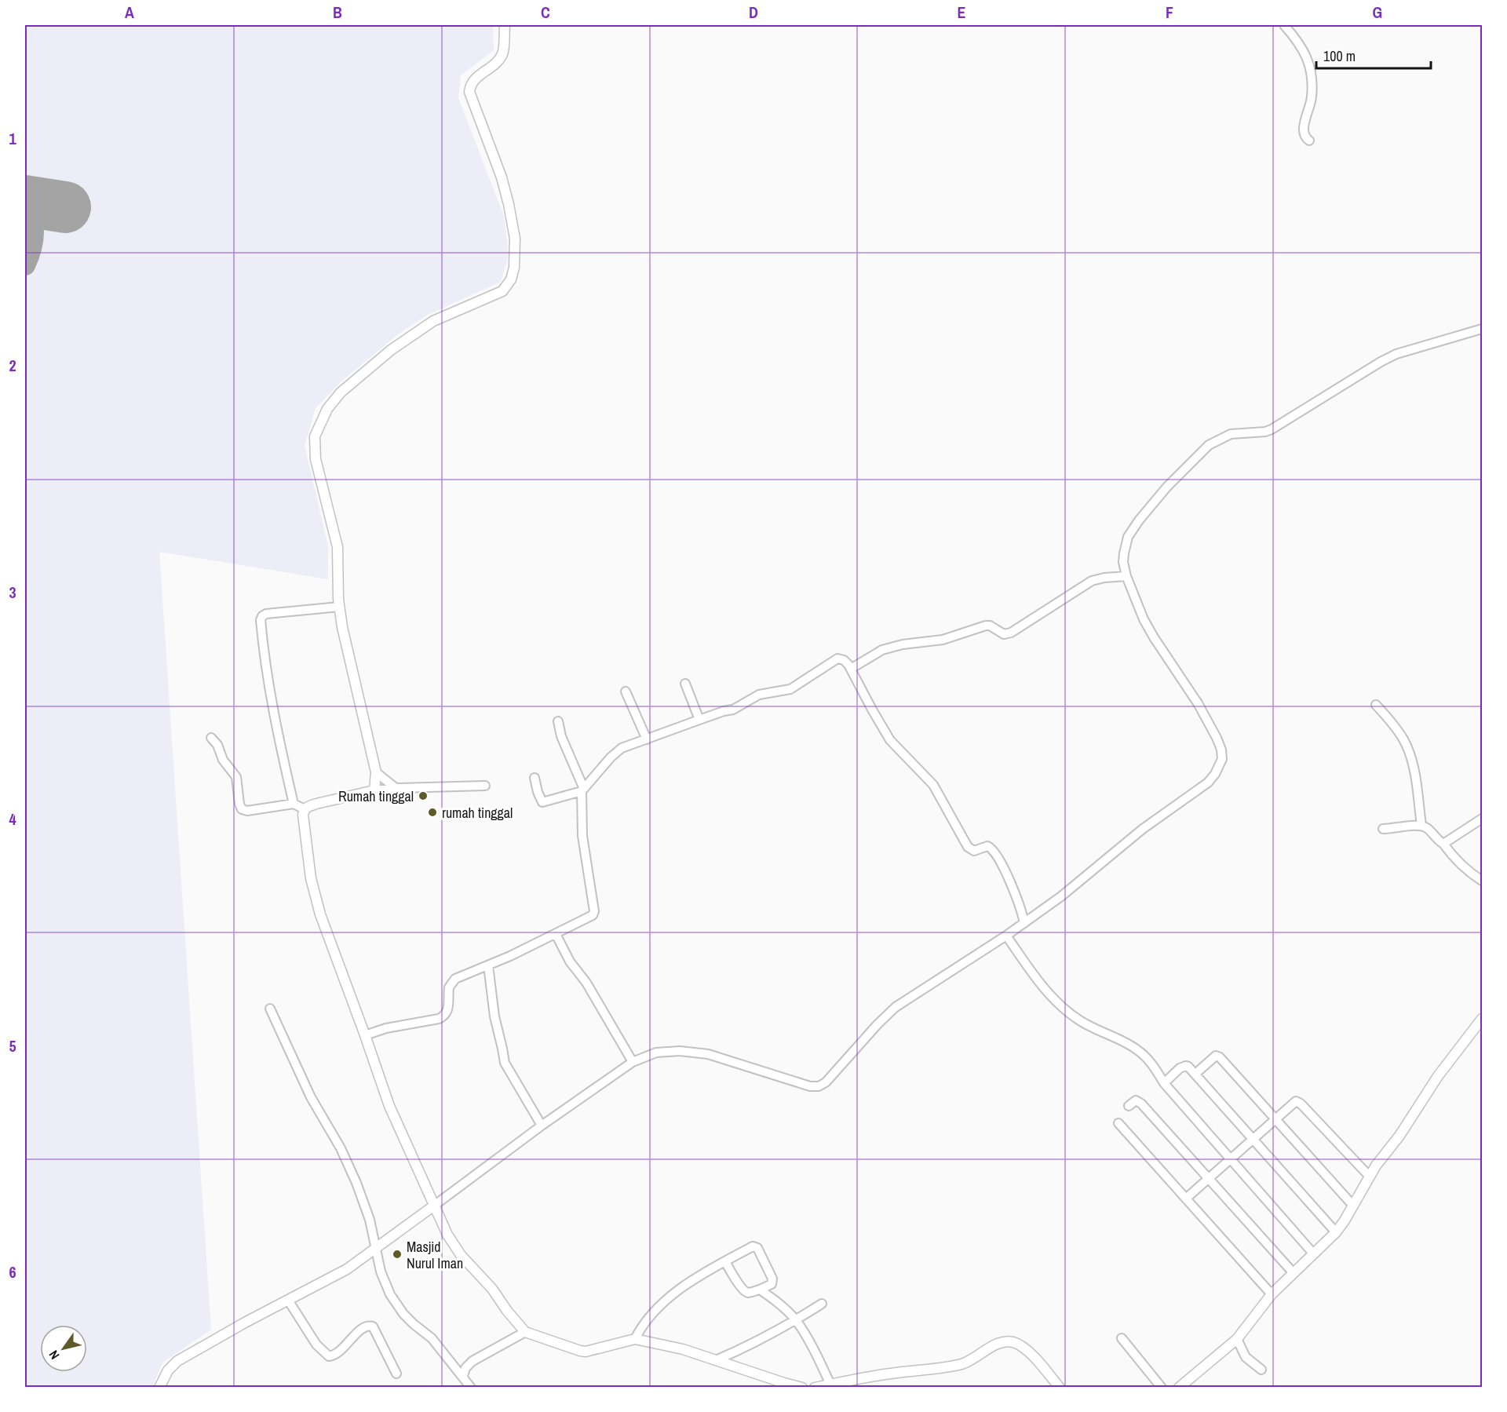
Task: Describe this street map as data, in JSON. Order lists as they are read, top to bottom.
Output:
{
  "places": ["Rumah tinggal", "rumah tinggal", "Masjid Nurul Iman"],
  "scale_bar": "100 m",
  "north": "bottom left",
  "grid": {
    "columns": [
      "A",
      "B",
      "C",
      "D",
      "E",
      "F",
      "G"
    ],
    "rows": [
      "1",
      "2",
      "3",
      "4",
      "5",
      "6"
    ]
  }
}
